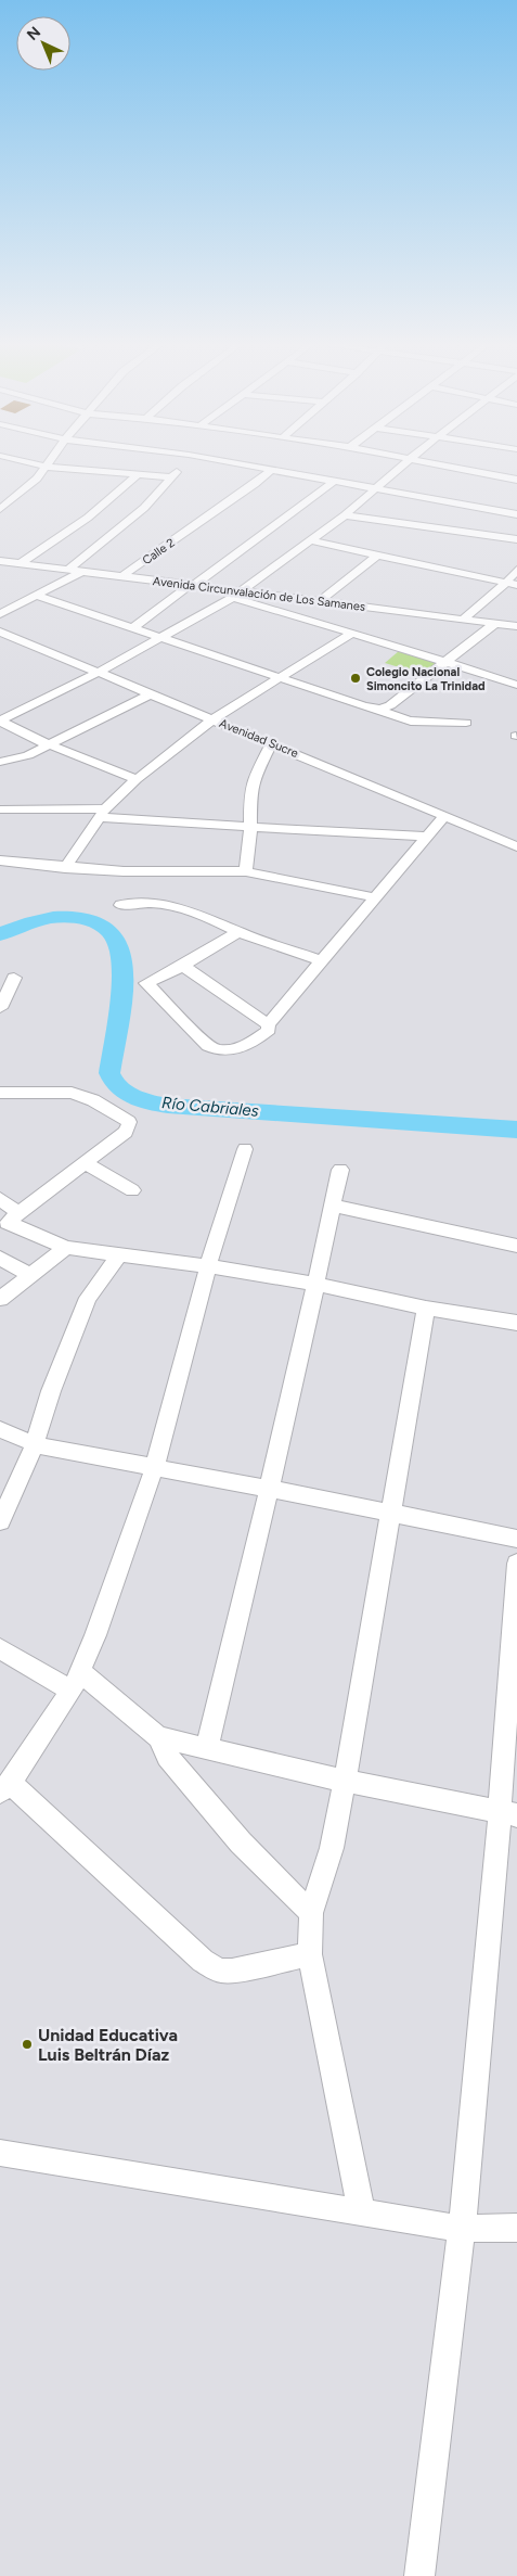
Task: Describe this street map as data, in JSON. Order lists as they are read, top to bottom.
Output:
{
  "streets": {
    "street": ["Calle 2", "Avenida Circunvalación de Los Samanes", "Avenidad Sucre"]
  },
  "crossings": [
    ["Calle 2", "Avenida Circunvalación de Los Samanes"]
  ],
  "water": ["Río Cabriales"],
  "places": ["Colegio Nacional Simoncito La Trinidad", "Unidad Educativa Luis Beltrán Díaz"],
  "north": "top left"
}
